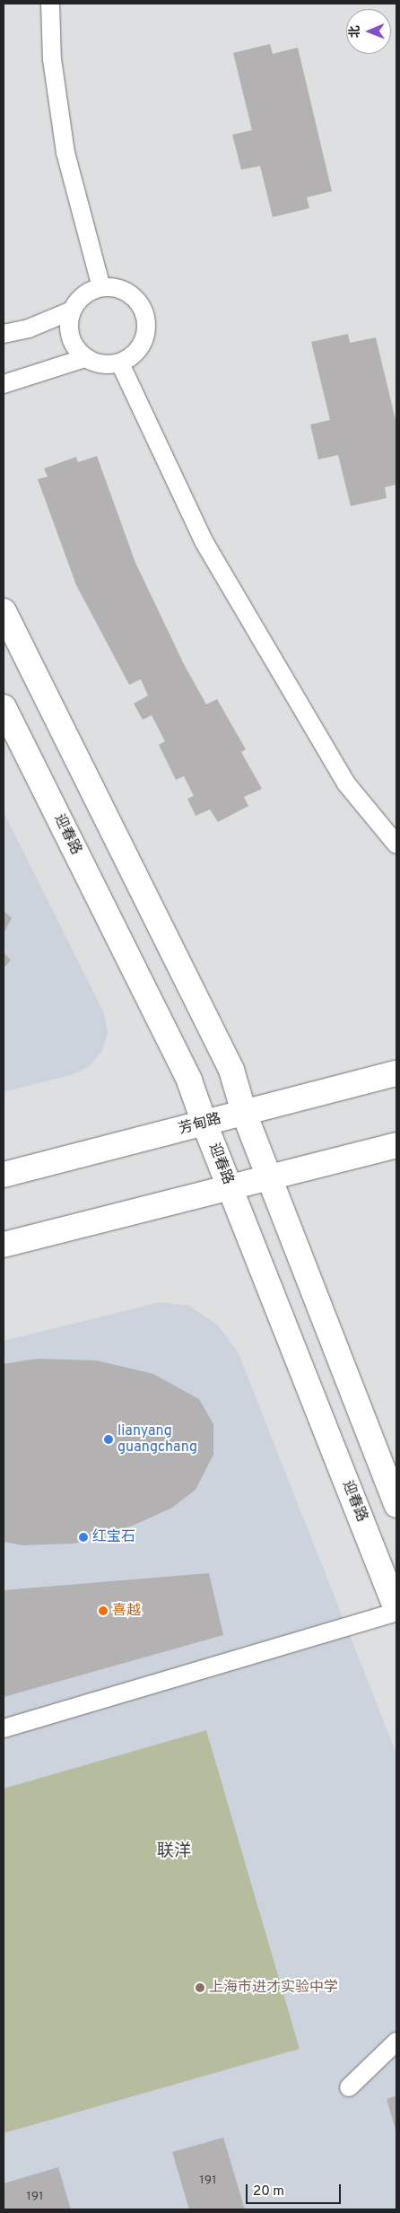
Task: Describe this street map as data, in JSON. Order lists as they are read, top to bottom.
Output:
{
  "streets": {
    "street": ["迎春路", "芳甸路"]
  },
  "crossings": [
    ["迎春路", "芳甸路"]
  ],
  "districts": ["联洋"],
  "places": [
    "lianyang guangchang",
    "红宝石",
    "喜越",
    "上海市进才实验中学"
  ],
  "house_numbers": ["191", "191"],
  "scale_bar": "20 m",
  "north": "left"
}
